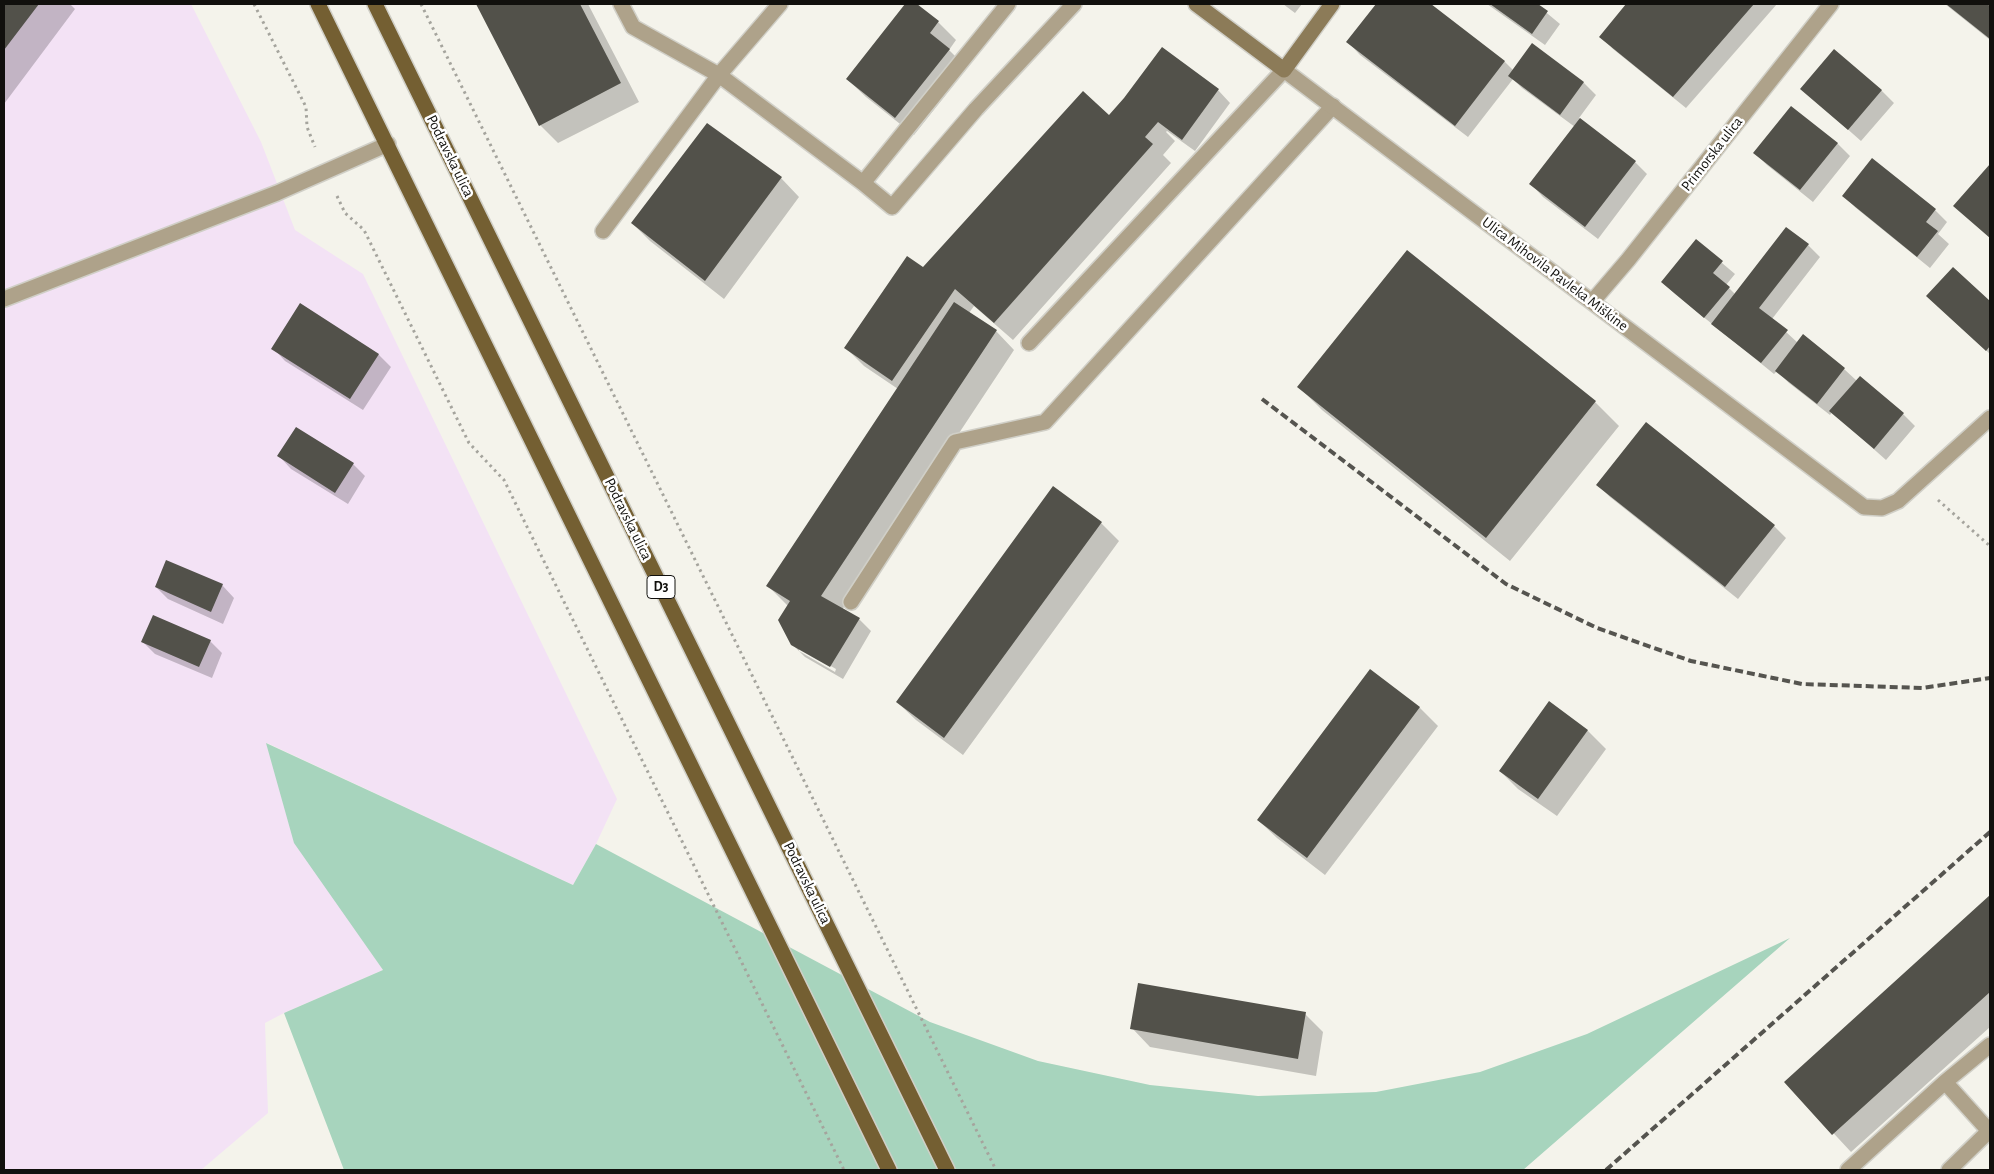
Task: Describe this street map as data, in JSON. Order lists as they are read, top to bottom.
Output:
{
  "streets": {
    "main road": ["Podravska ulica", "D3"],
    "street": ["Primorska ulica", "Ulica Mihovila Pavleka Miškine"]
  },
  "crossings": [
    ["Primorska ulica", "Ulica Mihovila Pavleka Miškine"]
  ]
}
